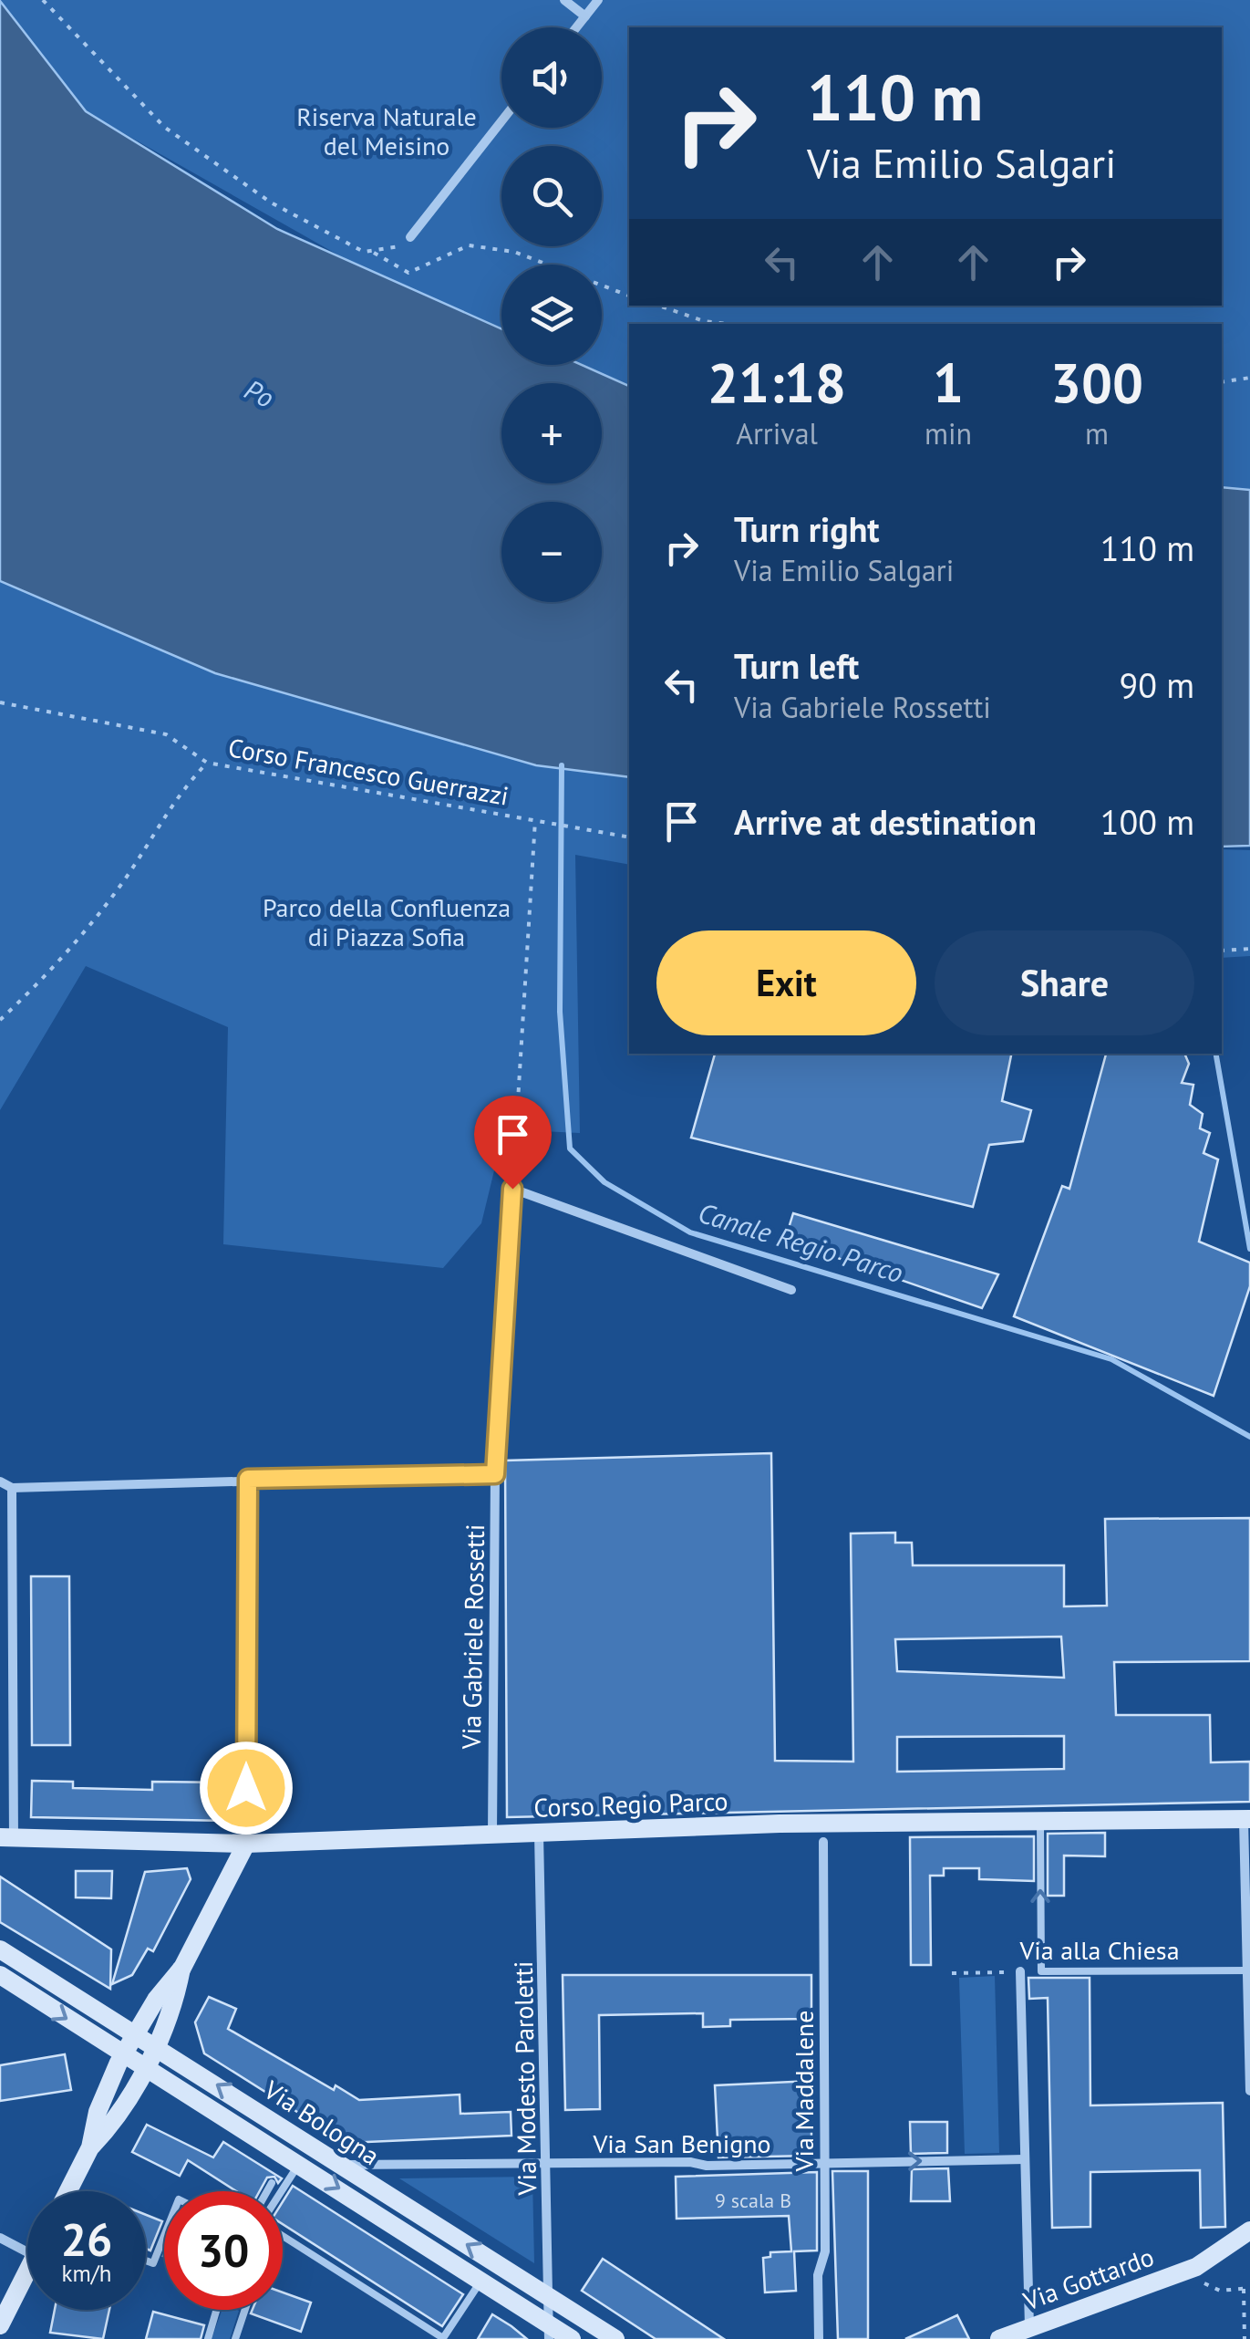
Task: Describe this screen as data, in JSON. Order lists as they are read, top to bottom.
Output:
{
  "streets": {
    "street": [
      "Via Gabriele Rossetti",
      "Corso Regio Parco",
      "Via Modesto Paroletti",
      "Via Maddalene",
      "Via Bologna",
      "Via San Benigno",
      "Via Gottardo"
    ],
    "lane": ["Via alla Chiesa"],
    "path": ["Corso Francesco Guerrazzi"]
  },
  "crossings": [
    ["Via Gabriele Rossetti", "Corso Regio Parco"],
    ["Corso Regio Parco", "Via alla Chiesa"],
    ["Corso Regio Parco", "Via Modesto Paroletti"],
    ["Via Modesto Paroletti", "Via Bologna"],
    ["Via Modesto Paroletti", "Via San Benigno"],
    ["Via Maddalene", "Via San Benigno"],
    ["Via Bologna", "Via San Benigno"]
  ],
  "water": ["Po", "Canale Regio Parco"],
  "parks": ["Riserva Naturale del Meisino", "Parco della Confluenza di Piazza Sofia"],
  "house_numbers": ["9 scala B"],
  "page": {
    "map_buttons": ["+", "−"],
    "turn": ["110 m", "Via Emilio Salgari"],
    "eta": [
      "21:18",
      "Arrival",
      "1",
      "min",
      "300",
      "m"
    ],
    "list": [
      {
        "name": "Turn right",
        "note": "Via Emilio Salgari",
        "value": "110 m"
      },
      {
        "name": "Turn left",
        "note": "Via Gabriele Rossetti",
        "value": "90 m"
      },
      {
        "name": "Arrive at destination",
        "value": "100 m"
      }
    ],
    "buttons": ["Exit", "Share"],
    "speed": "26 km/h",
    "limit": "30"
  }
}
